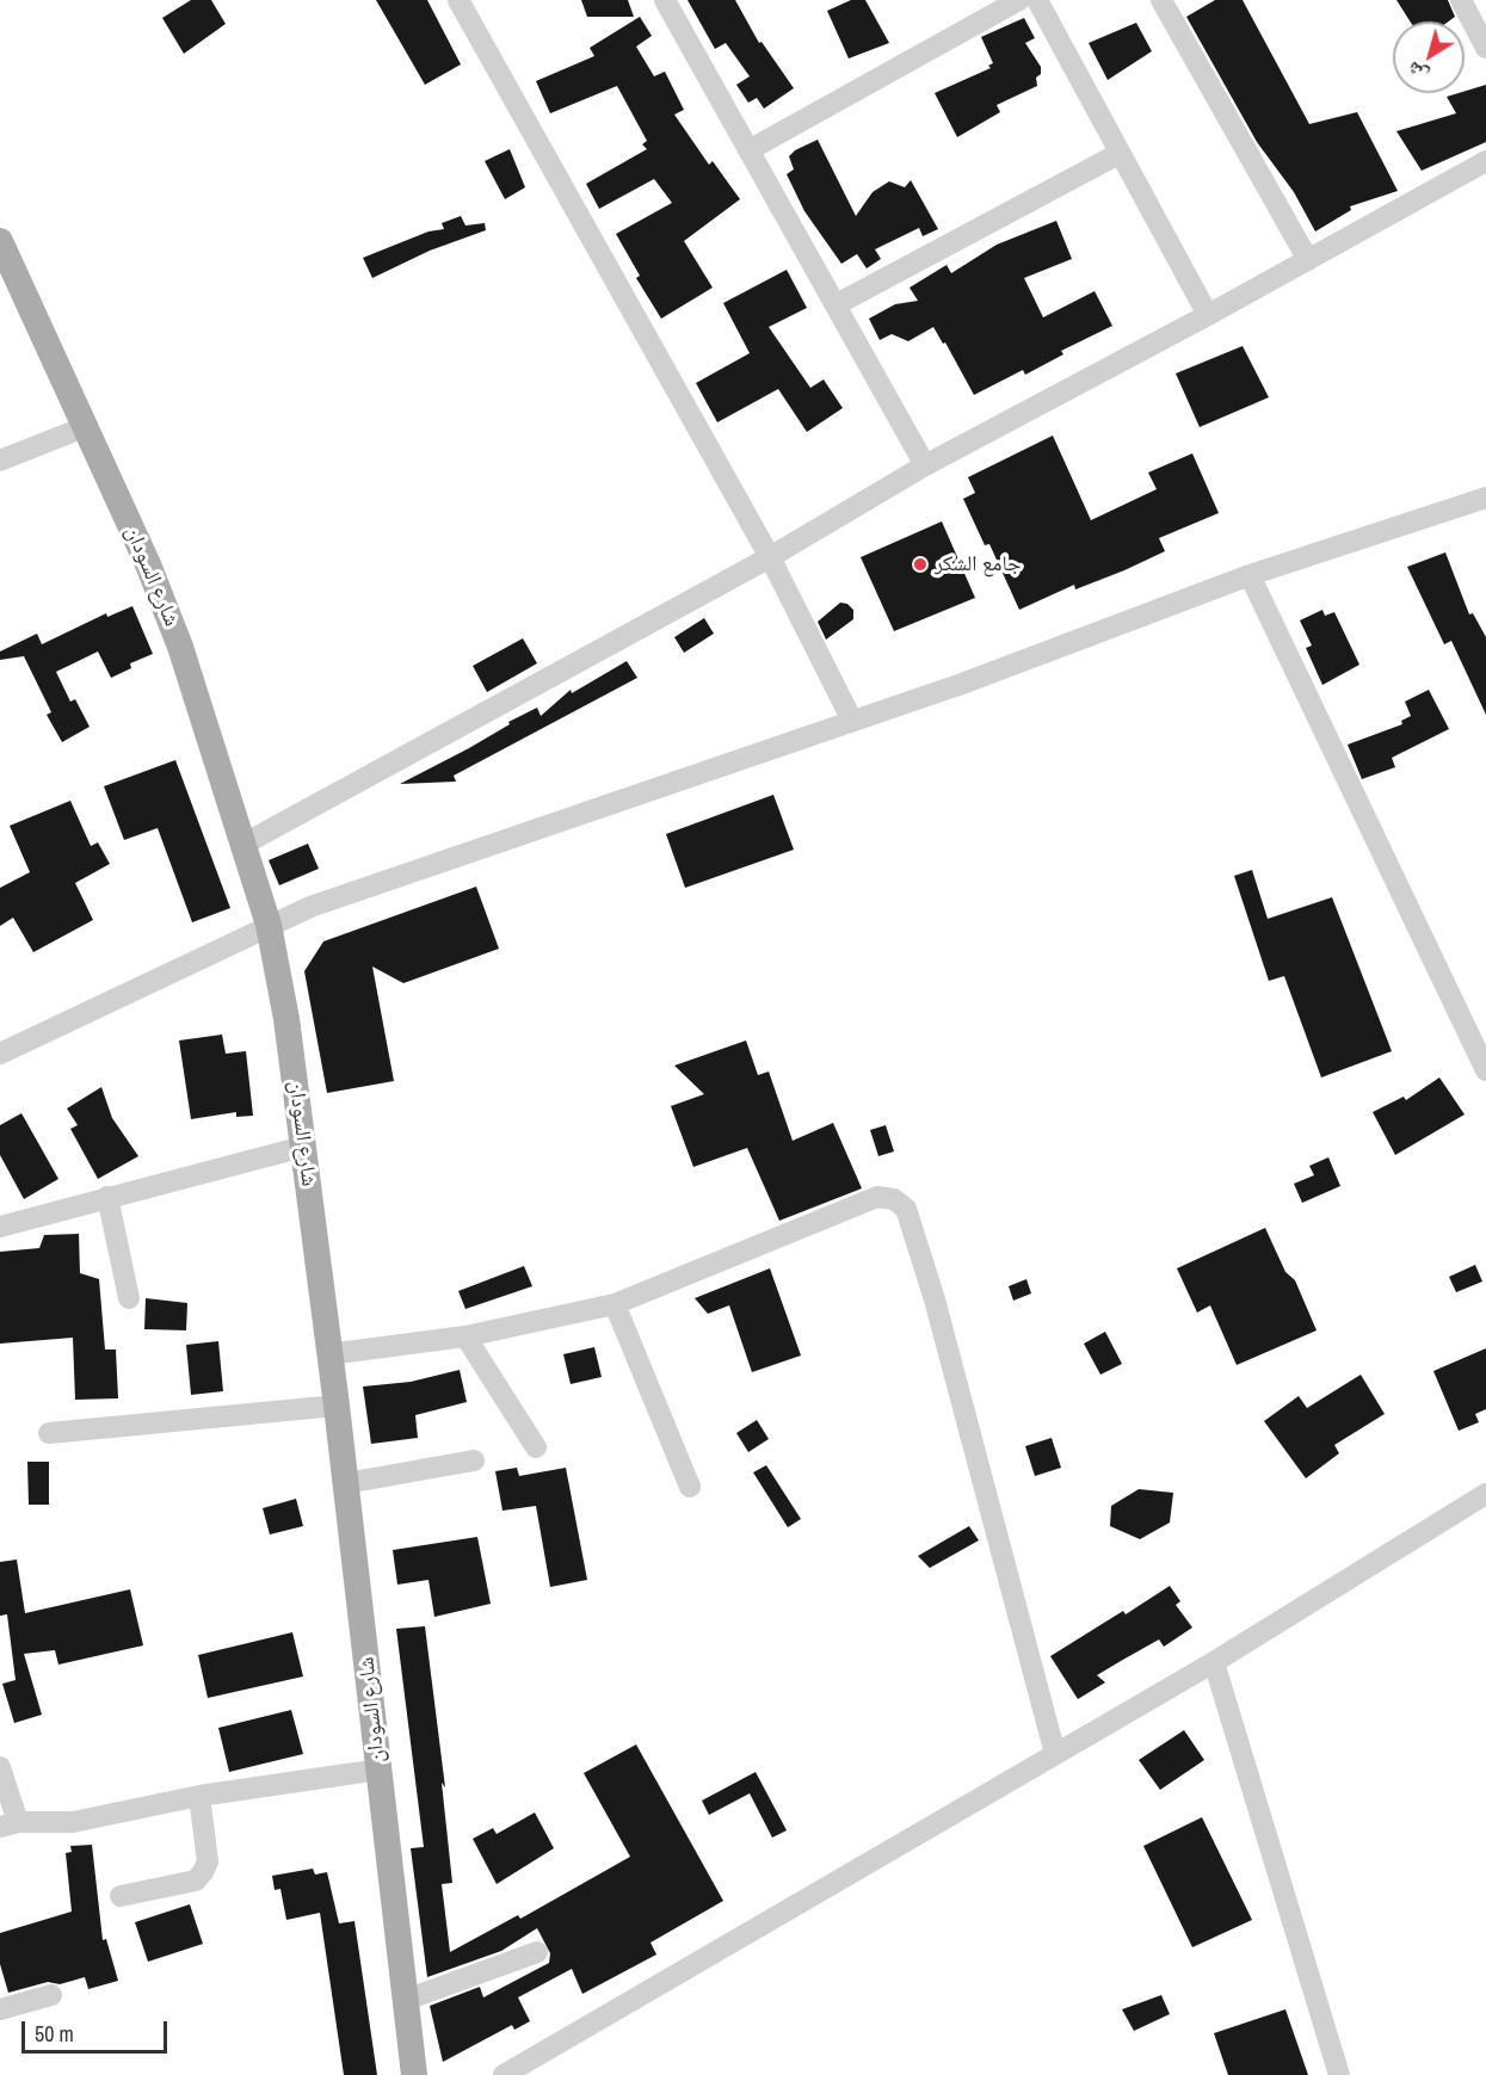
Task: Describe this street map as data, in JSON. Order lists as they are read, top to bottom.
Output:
{
  "streets": {
    "main road": ["شارع السودان"]
  },
  "places": ["جامع الشكر"],
  "scale_bar": "50 m",
  "north": "bottom left"
}
